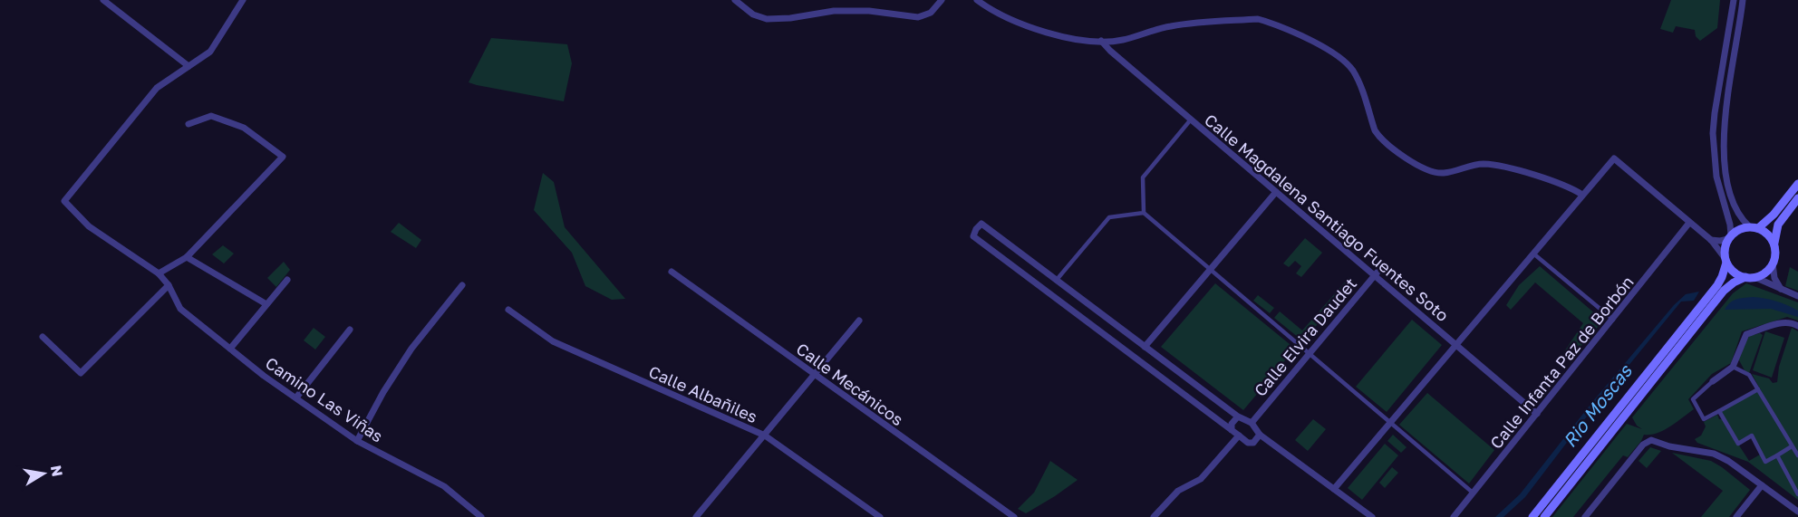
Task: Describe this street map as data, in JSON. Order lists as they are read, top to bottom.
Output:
{
  "streets": {
    "street": [
      "Calle Magdalena Santiago Fuentes Soto",
      "Calle Elvira Daudet",
      "Calle Infanta Paz de Borbón",
      "Calle Mecánicos",
      "Calle Albañiles",
      "Camino Las Viñas"
    ]
  },
  "crossings": [
    ["Calle Magdalena Santiago Fuentes Soto", "Calle Elvira Daudet"],
    ["Calle Magdalena Santiago Fuentes Soto", "Calle Infanta Paz de Borbón"]
  ],
  "water": ["Rio Moscas"],
  "north": "right"
}
